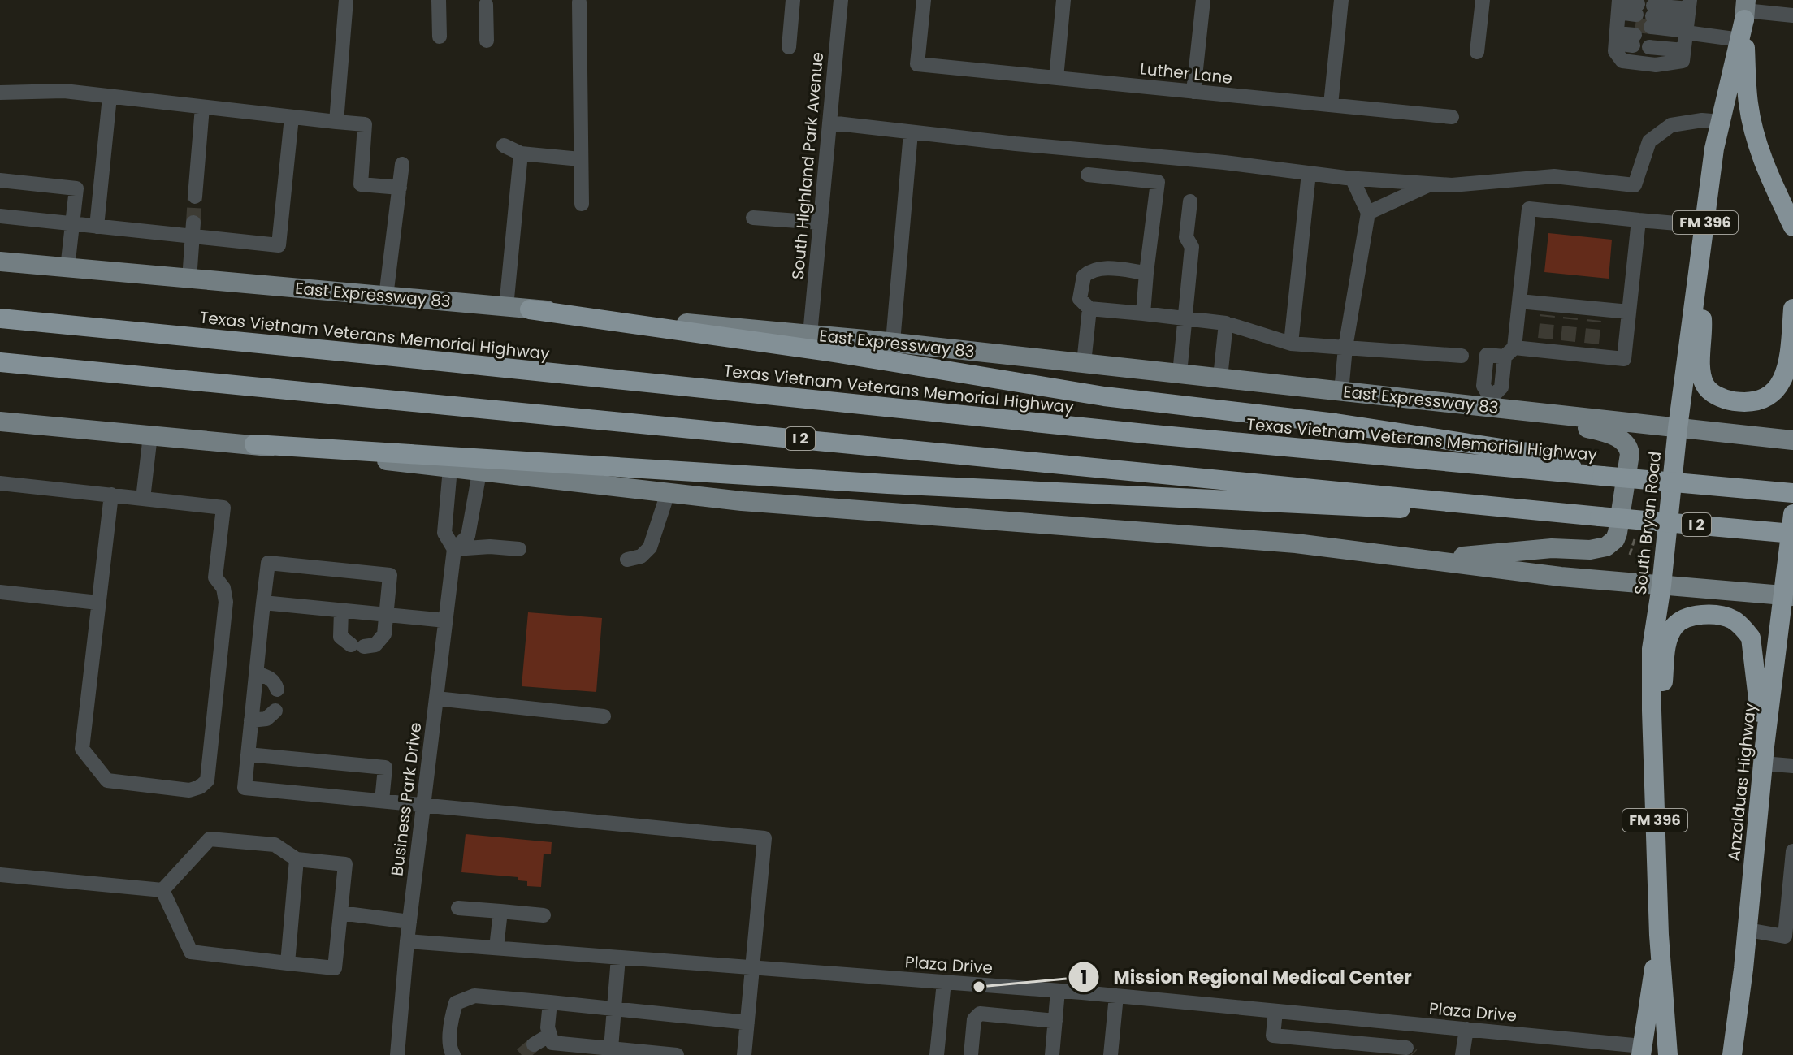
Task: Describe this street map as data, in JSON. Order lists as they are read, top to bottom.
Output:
{
  "streets": {
    "highway": [
      "FM 396",
      "Texas Vietnam Veterans Memorial Highway",
      "I 2",
      "South Bryan Road",
      "Anzalduas Highway"
    ],
    "main road": ["East Expressway 83"],
    "street": [
      "Luther Lane",
      "South Highland Park Avenue",
      "Business Park Drive",
      "Plaza Drive"
    ]
  },
  "crossings": [
    ["South Highland Park Avenue", "East Expressway 83"],
    ["East Expressway 83", "South Bryan Road"],
    ["Business Park Drive", "Plaza Drive"]
  ],
  "places": ["Mission Regional Medical Center"]
}
